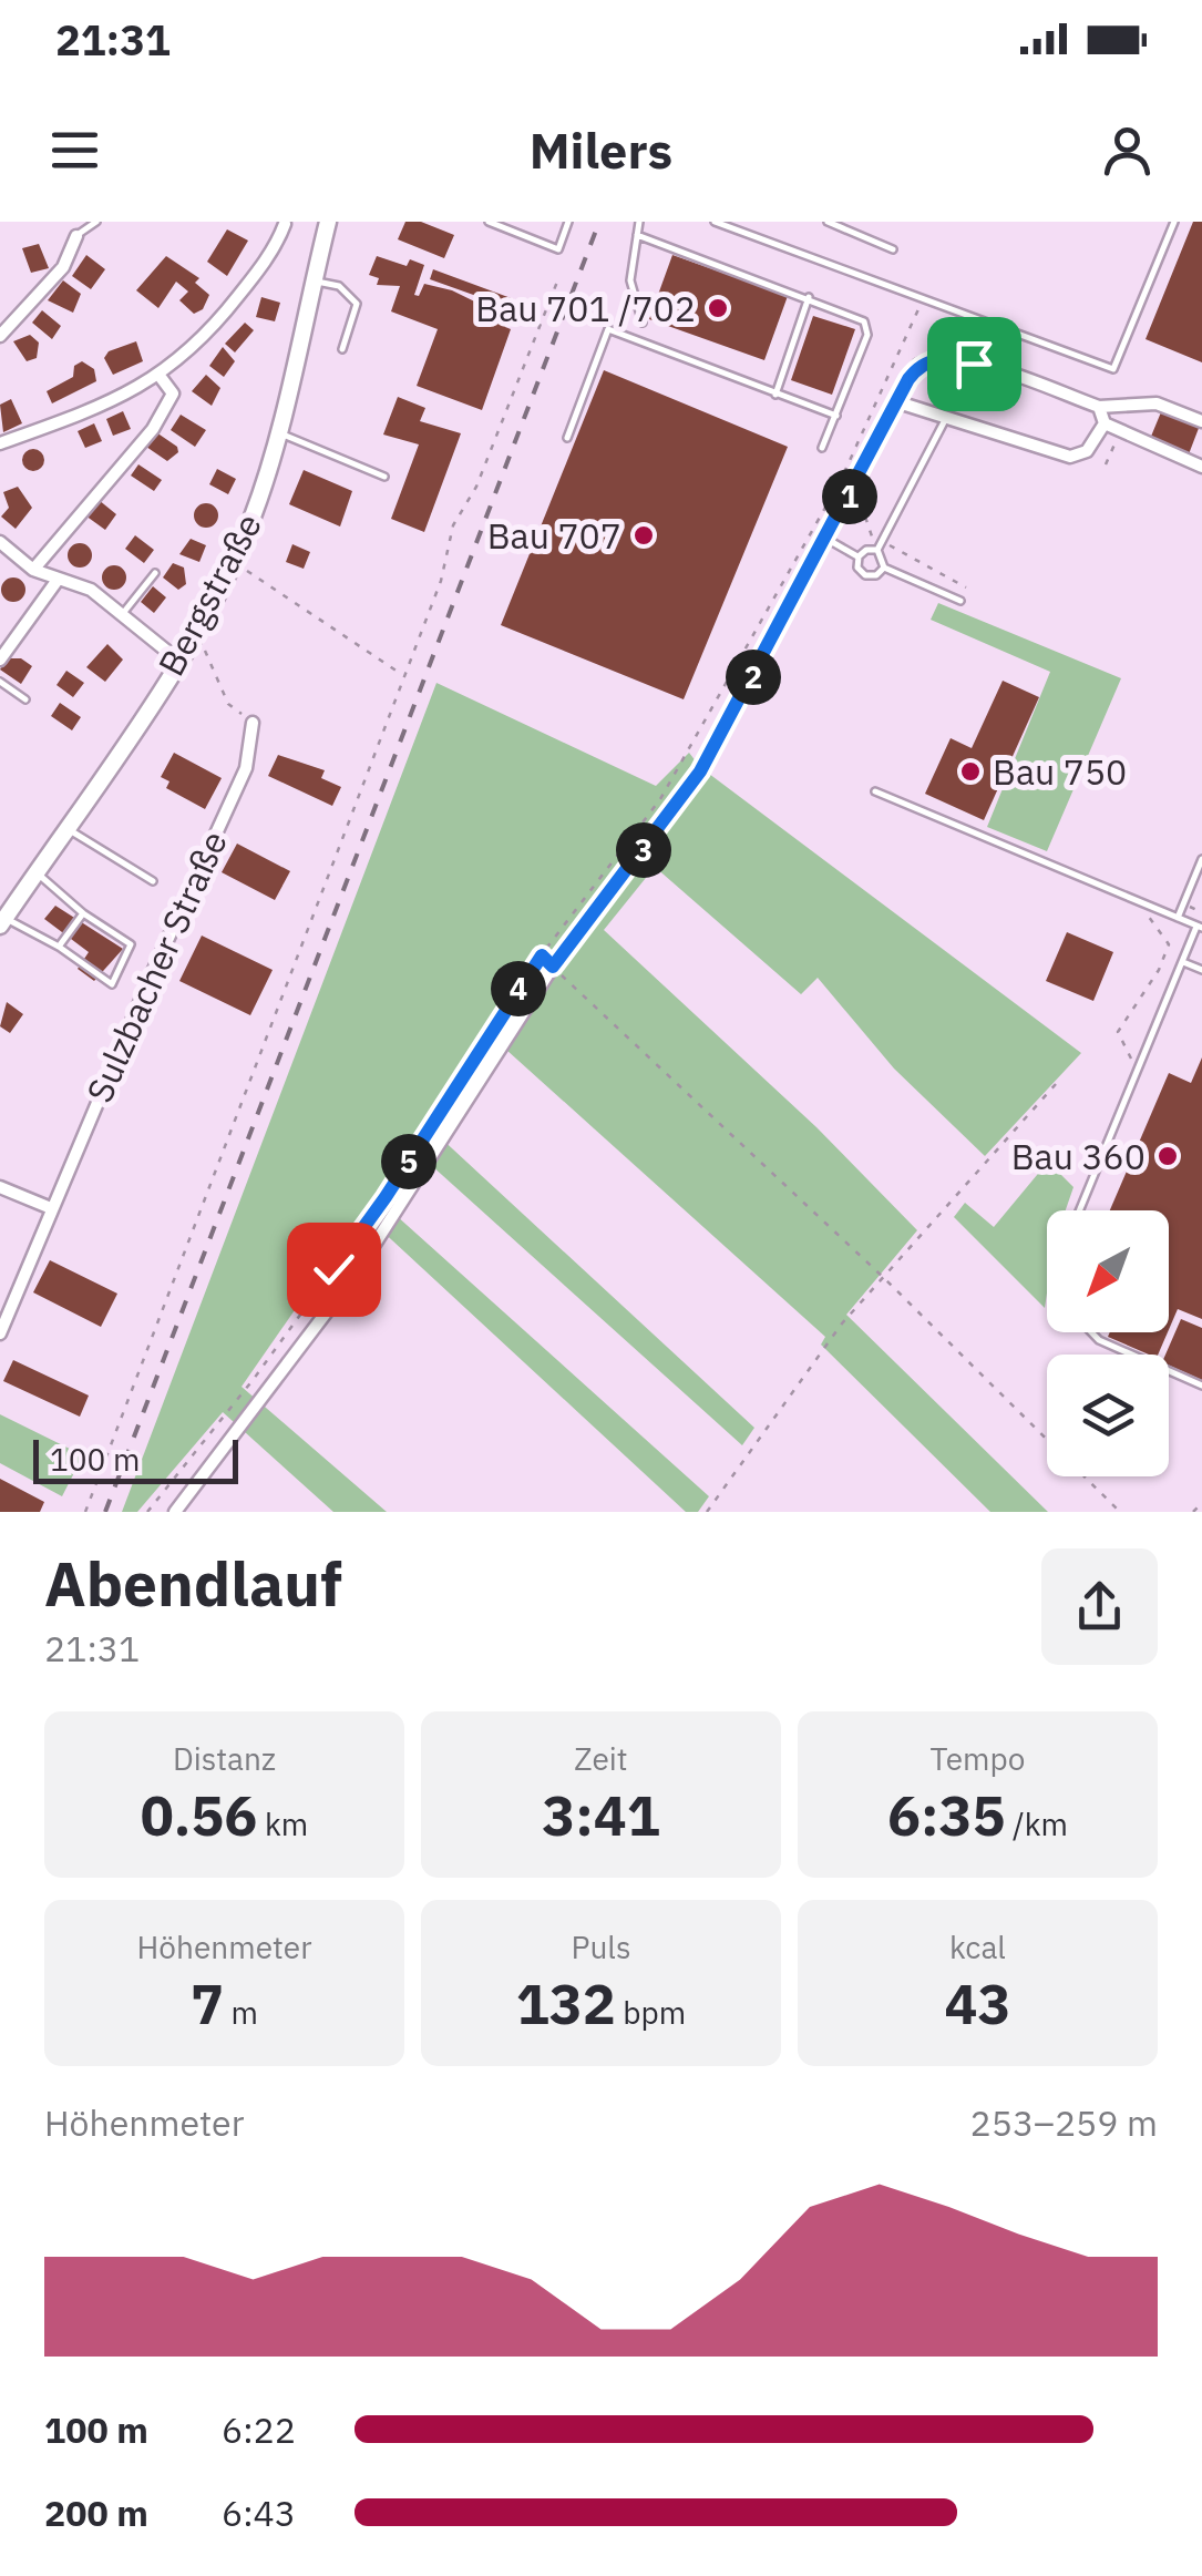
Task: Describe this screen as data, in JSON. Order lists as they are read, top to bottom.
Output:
{
  "streets": {
    "main road": ["Bergstraße"],
    "street": ["Sulzbacher Straße"]
  },
  "places": [
    "Bau 701 /702",
    "Bau 707",
    "Bau 750",
    "Bau 360"
  ],
  "scale_bar": "100 m",
  "north": "bottom left",
  "page": {
    "status": "21:31",
    "header": "Milers",
    "pins": [
      "1",
      "2",
      "3",
      "4",
      "5"
    ],
    "scale": "100 m",
    "heading": ["Abendlauf", "21:31"],
    "stats": [
      ["Distanz", "0.56 km"],
      ["Zeit", "3:41"],
      ["Tempo", "6:35 /km"],
      ["Höhenmeter", "7 m"],
      ["Puls", "132 bpm"],
      ["kcal", "43"]
    ],
    "chart": ["Höhenmeter", "253–259 m"],
    "list": [
      {
        "name": "100 m",
        "note": "6:22"
      },
      {
        "name": "200 m",
        "note": "6:43"
      }
    ]
  }
}
